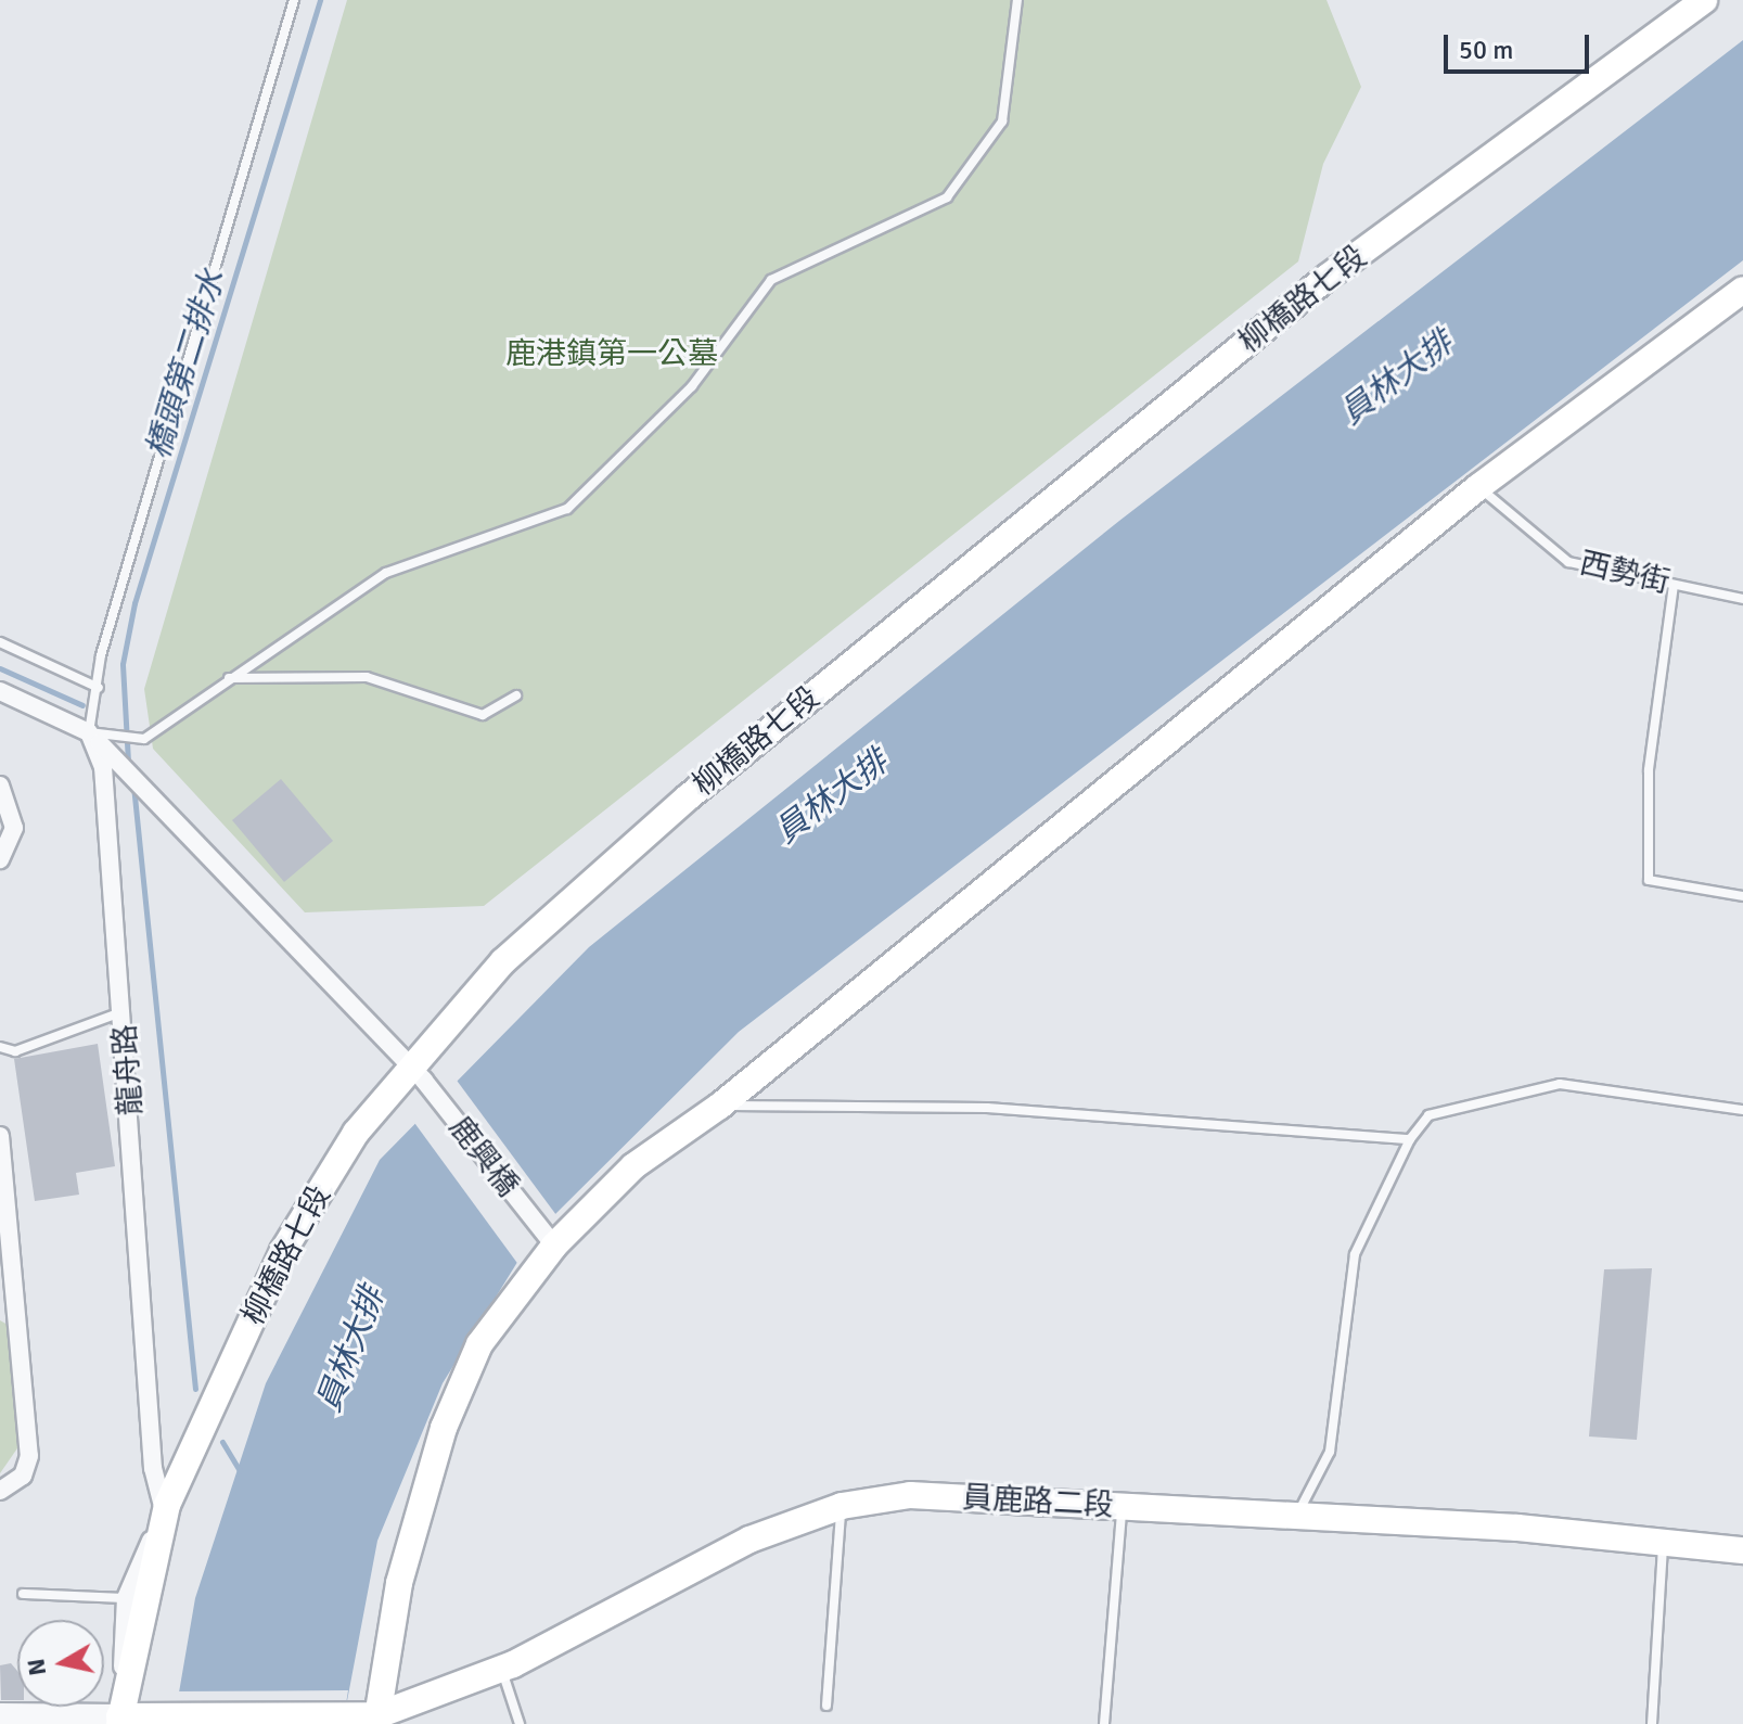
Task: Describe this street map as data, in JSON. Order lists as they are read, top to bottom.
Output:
{
  "streets": {
    "main road": ["柳橋路七段", "員鹿路二段"],
    "street": ["龍舟路", "鹿興橋"],
    "lane": ["西勢街"]
  },
  "crossings": [
    ["柳橋路七段", "龍舟路"],
    ["柳橋路七段", "鹿興橋"],
    ["龍舟路", "鹿興橋"]
  ],
  "water": ["橋頭第二排水", "員林大排"],
  "parks": ["鹿港鎮第一公墓"],
  "scale_bar": "50 m",
  "north": "left"
}
